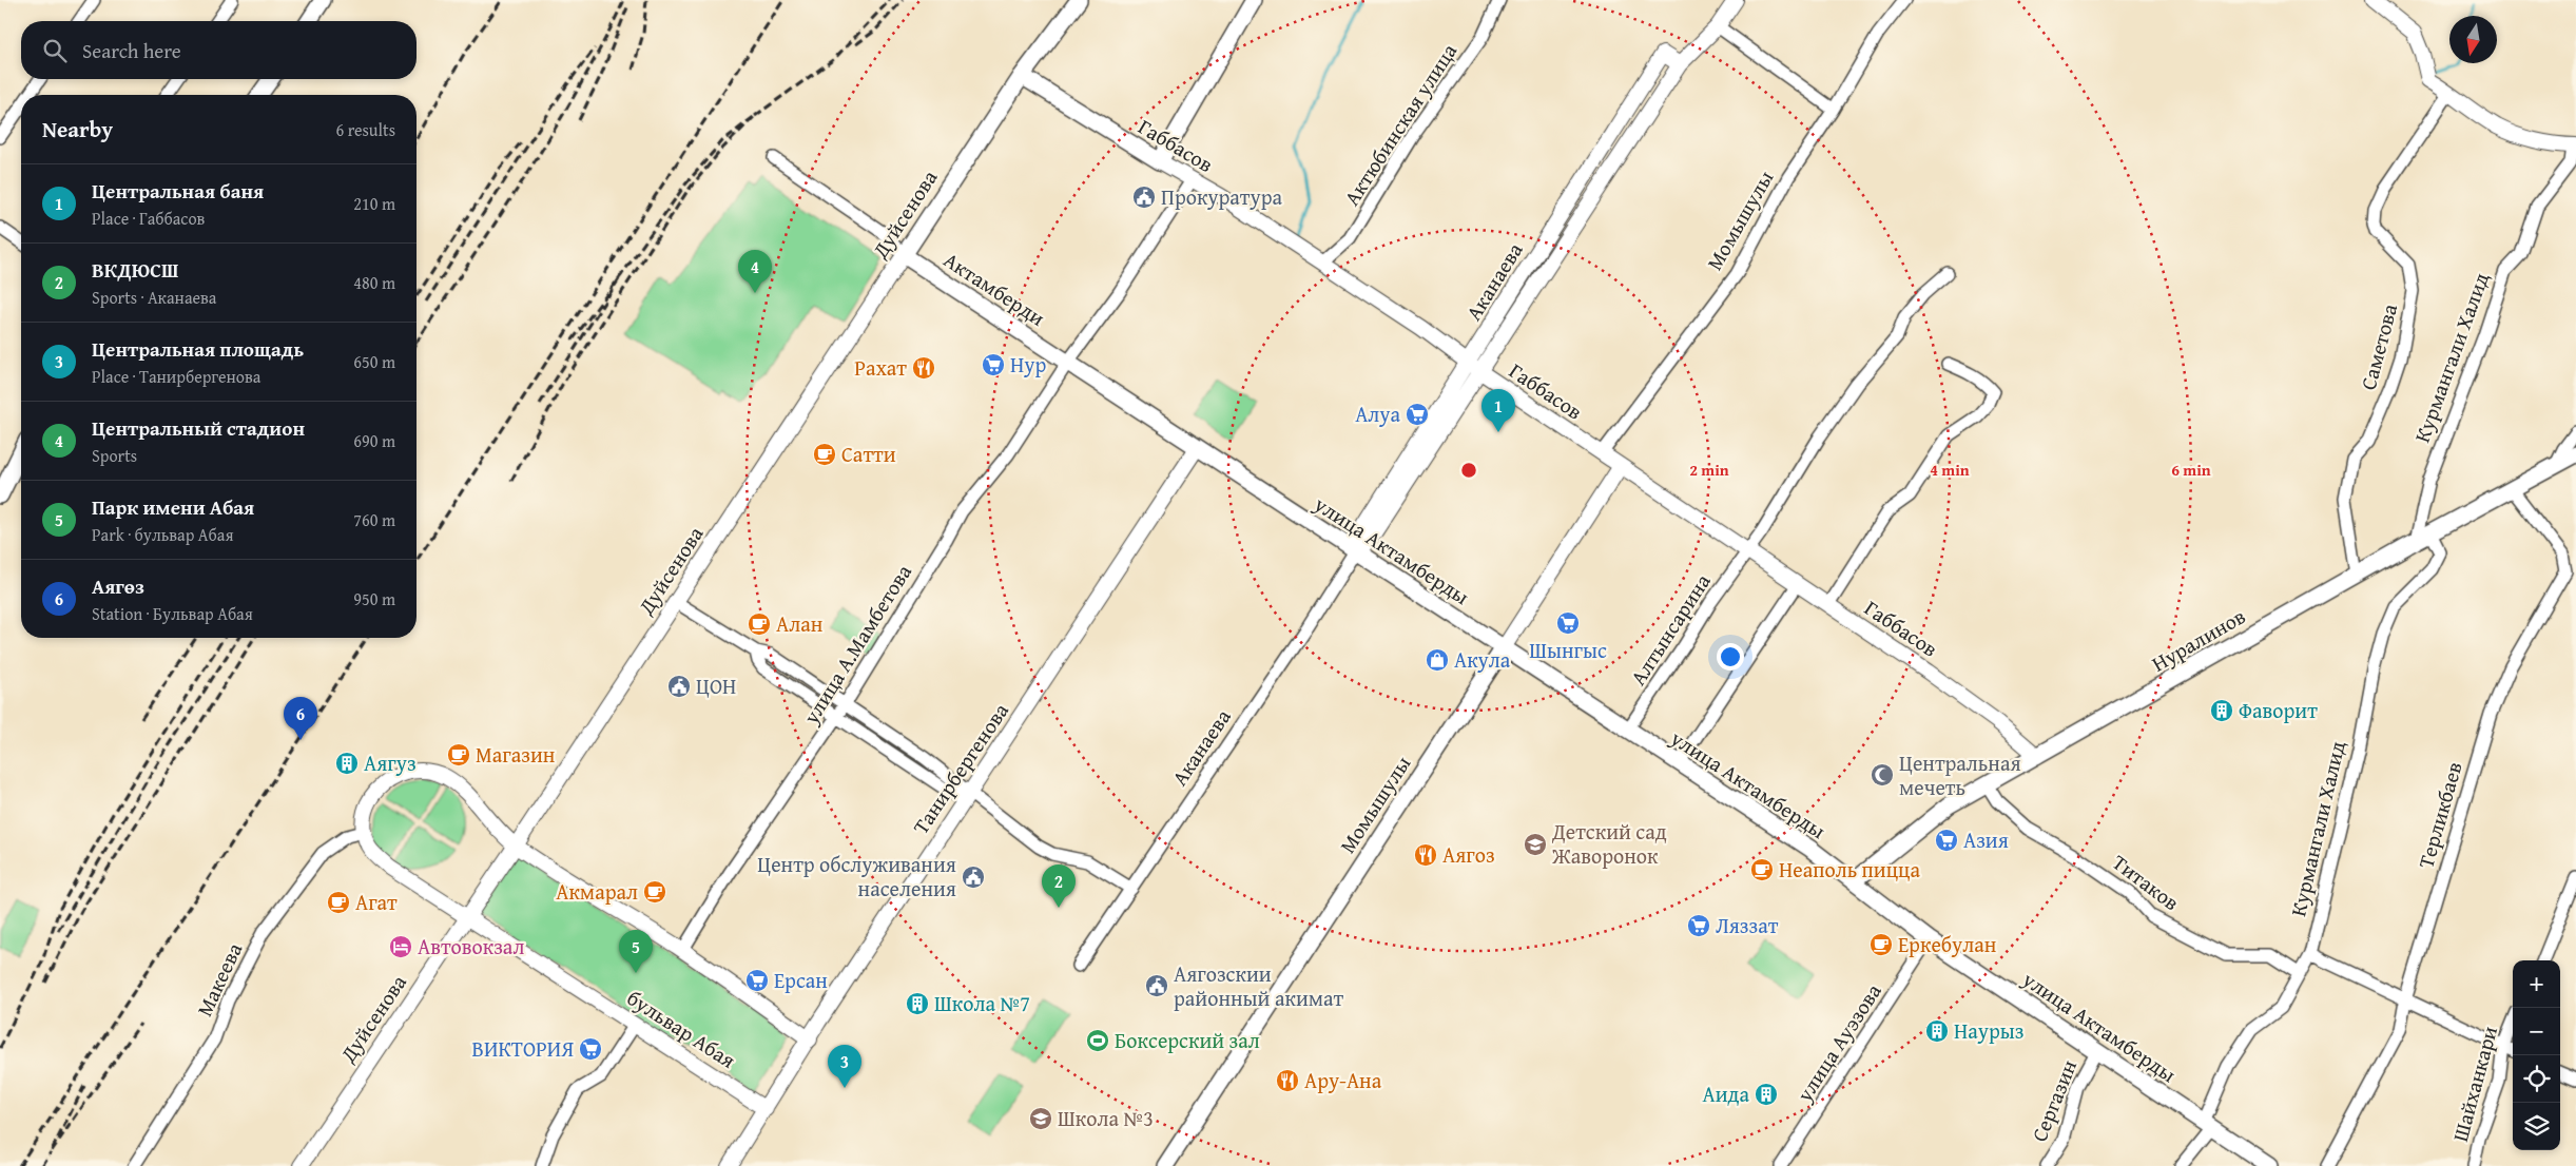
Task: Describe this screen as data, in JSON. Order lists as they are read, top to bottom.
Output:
{
  "streets": {
    "main road": [
      "Габбасов",
      "Дуйсенова",
      "Момышулы",
      "Актамберди",
      "улица Актамберды",
      "Нуралинов"
    ],
    "street": [
      "Актюбинская улица",
      "Аканаева",
      "Саметова",
      "Курмангали Халид",
      "Алтынсарина",
      "улица А.Мамбетова",
      "Танирбергенова",
      "Терликбаев",
      "Титаков",
      "Макеева",
      "бульвар Абая",
      "улица Ауэзова",
      "Шайханкари",
      "Сергазин"
    ]
  },
  "crossings": [
    ["Актюбинская улица", "Габбасов"],
    ["Габбасов", "Дуйсенова"],
    ["Габбасов", "Момышулы"],
    ["Габбасов", "Аканаева"],
    ["Габбасов", "Алтынсарина"],
    ["Габбасов", "Нуралинов"],
    ["Габбасов", "улица А.Мамбетова"],
    ["Дуйсенова", "Актамберди"],
    ["Дуйсенова", "бульвар Абая"],
    ["Момышулы", "улица Актамберды"],
    ["Аканаева", "улица Актамберды"],
    ["Актамберди", "улица Актамберды"],
    ["Актамберди", "улица А.Мамбетова"],
    ["Актамберди", "Танирбергенова"],
    ["Саметова", "Нуралинов"],
    ["Курмангали Халид", "улица Актамберды"],
    ["Курмангали Халид", "Нуралинов"],
    ["Курмангали Халид", "Титаков"],
    ["улица Актамберды", "Алтынсарина"],
    ["улица Актамберды", "Нуралинов"],
    ["улица Актамберды", "Танирбергенова"],
    ["улица Актамберды", "улица Ауэзова"],
    ["улица Актамберды", "Сергазин"],
    ["Нуралинов", "Терликбаев"],
    ["Нуралинов", "Титаков"],
    ["Танирбергенова", "бульвар Абая"]
  ],
  "places": {
    "public building": [
      "Прокуратура",
      "ЦОН",
      "Центр обслуживания населения",
      "Аягозскии районный акимат"
    ],
    "supermarket": [
      "Нур",
      "Алуа",
      "Шынгыс",
      "Азия",
      "Ляззат",
      "Ерсан",
      "ВИКТОРИЯ"
    ],
    "restaurant": ["Рахат", "Аягоз", "Ару-Ана"],
    "cafe": [
      "Сатти",
      "Алан",
      "Магазин",
      "Неаполь пицца",
      "Акмарал",
      "Агат",
      "Еркебулан"
    ],
    "shop": ["Акула"],
    "building": [
      "Фаворит",
      "Аягуз",
      "Школа №7",
      "Наурыз",
      "Аида"
    ],
    "mosque": ["Центральная мечеть"],
    "school or university": ["Детский сад Жаворонок", "Школа №3"],
    "hotel": ["Автовокзал"],
    "sports": ["Боксерский зал"]
  },
  "north": "bottom",
  "page": {
    "search": "Search here",
    "heading": ["Nearby", "6 results"],
    "list": [
      {
        "mark": "1",
        "name": "Центральная баня",
        "note": "Place · Габбасов",
        "value": "210 m"
      },
      {
        "mark": "2",
        "name": "ВКДЮСШ",
        "note": "Sports · Аканаева",
        "value": "480 m"
      },
      {
        "mark": "3",
        "name": "Центральная площадь",
        "note": "Place · Танирбергенова",
        "value": "650 m"
      },
      {
        "mark": "4",
        "name": "Центральный стадион",
        "note": "Sports",
        "value": "690 m"
      },
      {
        "mark": "5",
        "name": "Парк имени Абая",
        "note": "Park · бульвар Абая",
        "value": "760 m"
      },
      {
        "mark": "6",
        "name": "Аягөз",
        "note": "Station · Бульвар Абая",
        "value": "950 m"
      }
    ],
    "pins": [
      "4",
      "1",
      "6",
      "2",
      "5",
      "3"
    ],
    "map_buttons": ["+", "−"]
  },
  "rings": ["2 min", "4 min", "6 min"]
}
